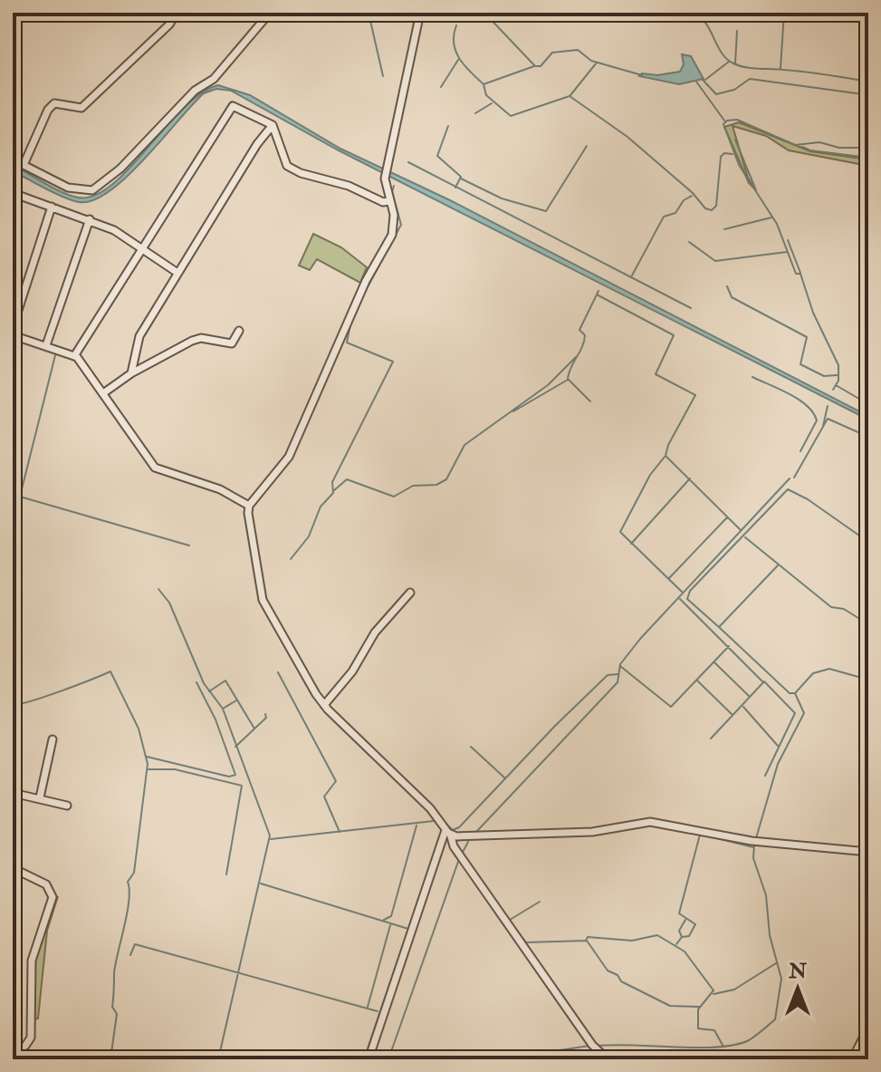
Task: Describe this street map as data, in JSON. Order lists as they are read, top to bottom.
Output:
{
  "north": "top"
}
